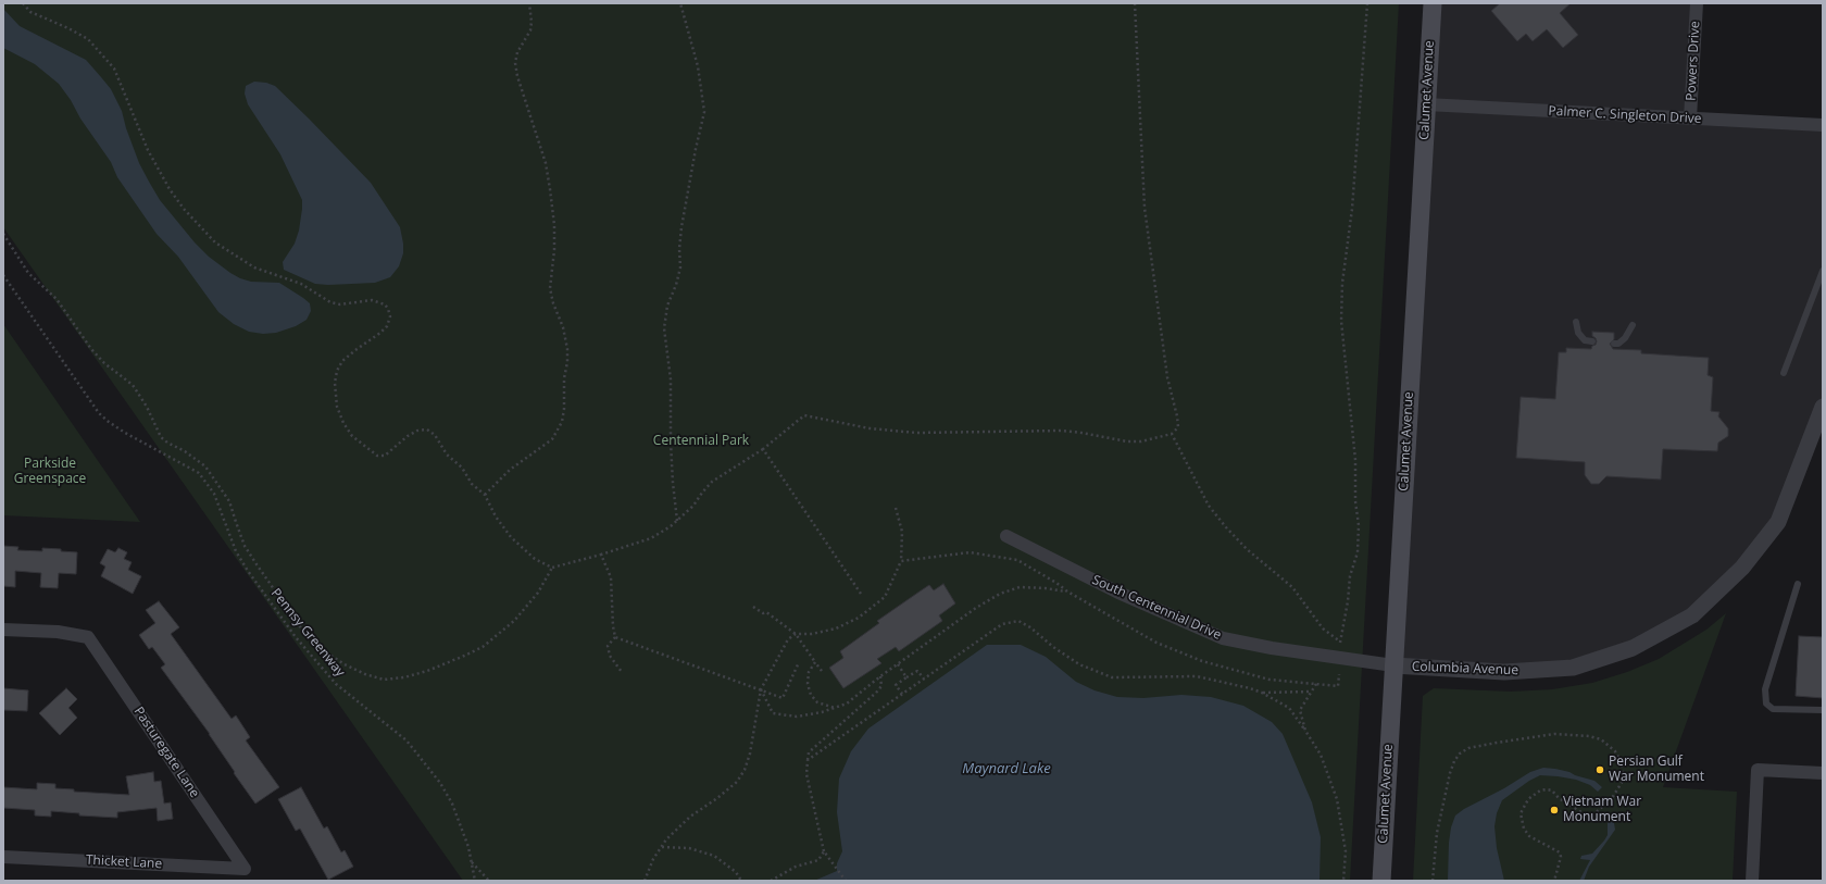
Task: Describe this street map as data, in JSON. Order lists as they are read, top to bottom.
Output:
{
  "streets": {
    "main road": ["Calumet Avenue"],
    "street": [
      "Powers Drive",
      "Palmer C. Singleton Drive",
      "South Centennial Drive",
      "Columbia Avenue",
      "Pasturegate Lane",
      "Thicket Lane"
    ],
    "path": ["Pennsy Greenway"]
  },
  "crossings": [
    ["Powers Drive", "Palmer C. Singleton Drive"],
    ["Calumet Avenue", "Palmer C. Singleton Drive"],
    ["Calumet Avenue", "South Centennial Drive"],
    ["Calumet Avenue", "Columbia Avenue"],
    ["South Centennial Drive", "Columbia Avenue"],
    ["Pasturegate Lane", "Thicket Lane"]
  ],
  "water": ["Maynard Lake"],
  "parks": ["Centennial Park", "Parkside Greenspace"],
  "places": ["Persian Gulf War Monument", "Vietnam War Monument"]
}
